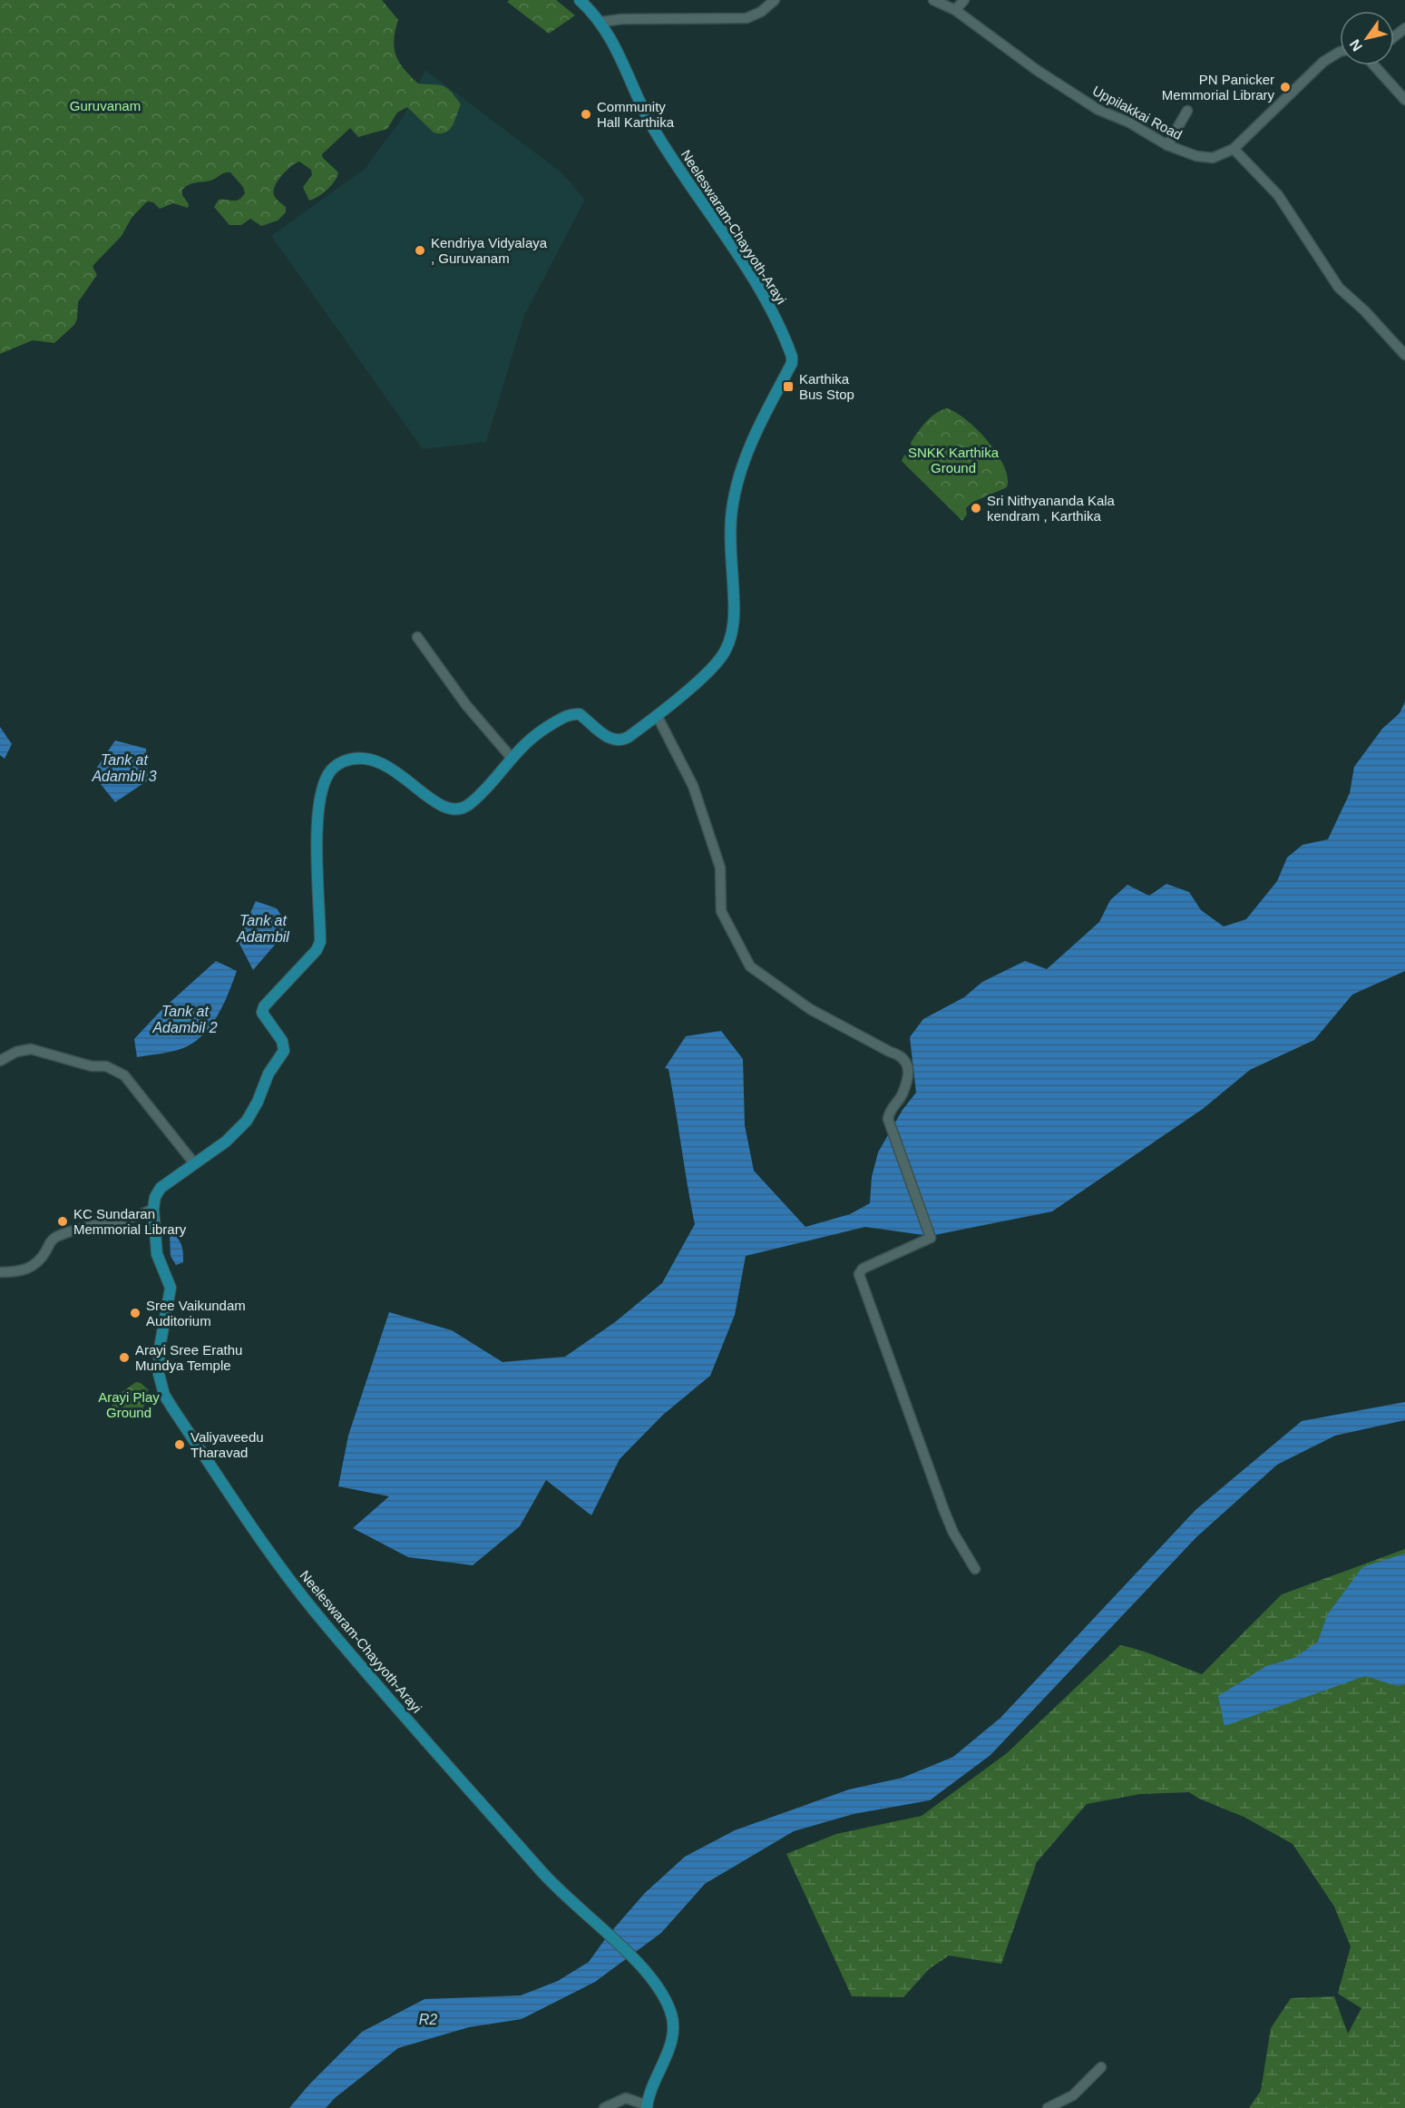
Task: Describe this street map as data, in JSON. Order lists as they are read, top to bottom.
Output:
{
  "streets": {
    "main road": ["Neeleswaram-Chayyoth-Arayi"],
    "street": ["Uppilakkai Road"]
  },
  "water": [
    "Tank at Adambil 3",
    "Tank at Adambil",
    "Tank at Adambil 2",
    "R2"
  ],
  "parks": ["Guruvanam", "SNKK Karthika Ground", "Arayi Play Ground"],
  "places": {
    "other": [
      "PN Panicker Memmorial Library",
      "Community Hall Karthika",
      "Kendriya Vidyalaya , Guruvanam",
      "Sri Nithyananda Kala kendram , Karthika",
      "KC Sundaran Memmorial Library",
      "Sree Vaikundam Auditorium",
      "Arayi Sree Erathu Mundya Temple",
      "Valiyaveedu Tharavad"
    ],
    "transit": ["Karthika Bus Stop"]
  },
  "north": "bottom left"
}
